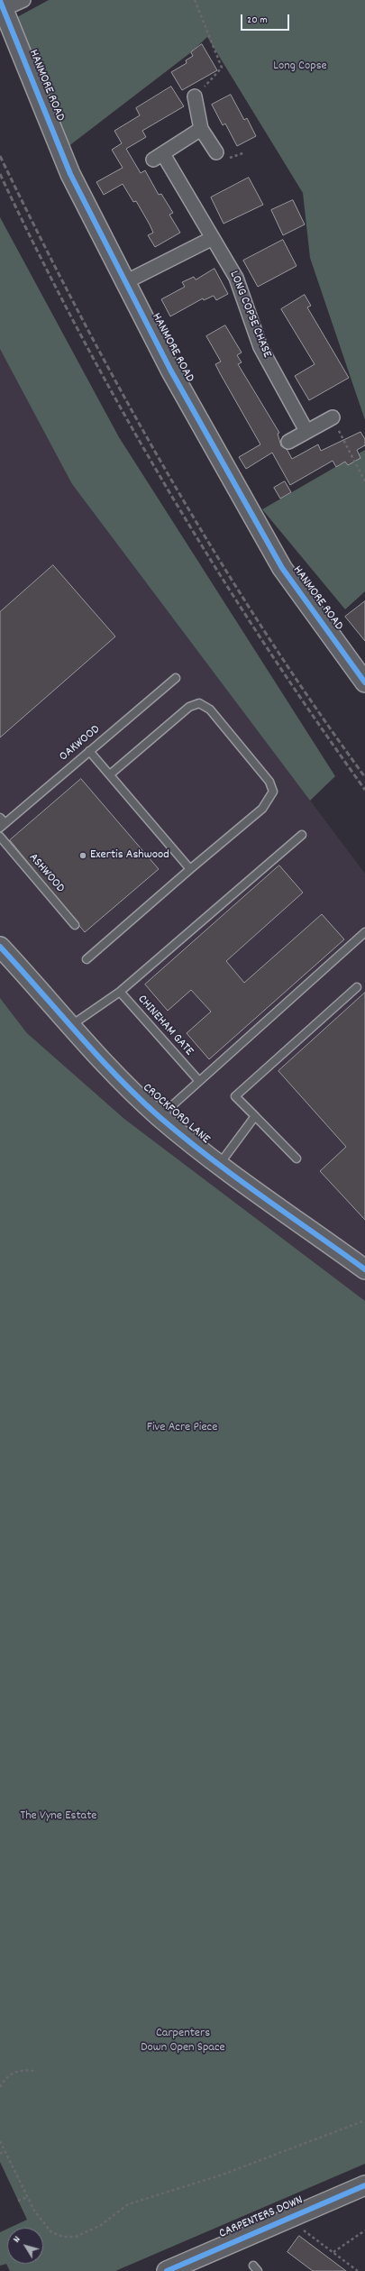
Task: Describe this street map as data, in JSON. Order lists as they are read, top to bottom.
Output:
{
  "streets": {
    "street": [
      "HANMORE ROAD",
      "LONG COPSE CHASE",
      "CROCKFORD LANE",
      "CARPENTERS DOWN"
    ],
    "lane": ["OAKWOOD", "ASHWOOD", "CHINEHAM GATE"]
  },
  "crossings": [
    ["CHINEHAM GATE", "CROCKFORD LANE"]
  ],
  "parks": [
    "Long Copse",
    "Five Acre Piece",
    "The Vyne Estate",
    "Carpenters Down Open Space"
  ],
  "places": ["Exertis Ashwood"],
  "scale_bar": "20 m",
  "north": "top left"
}
